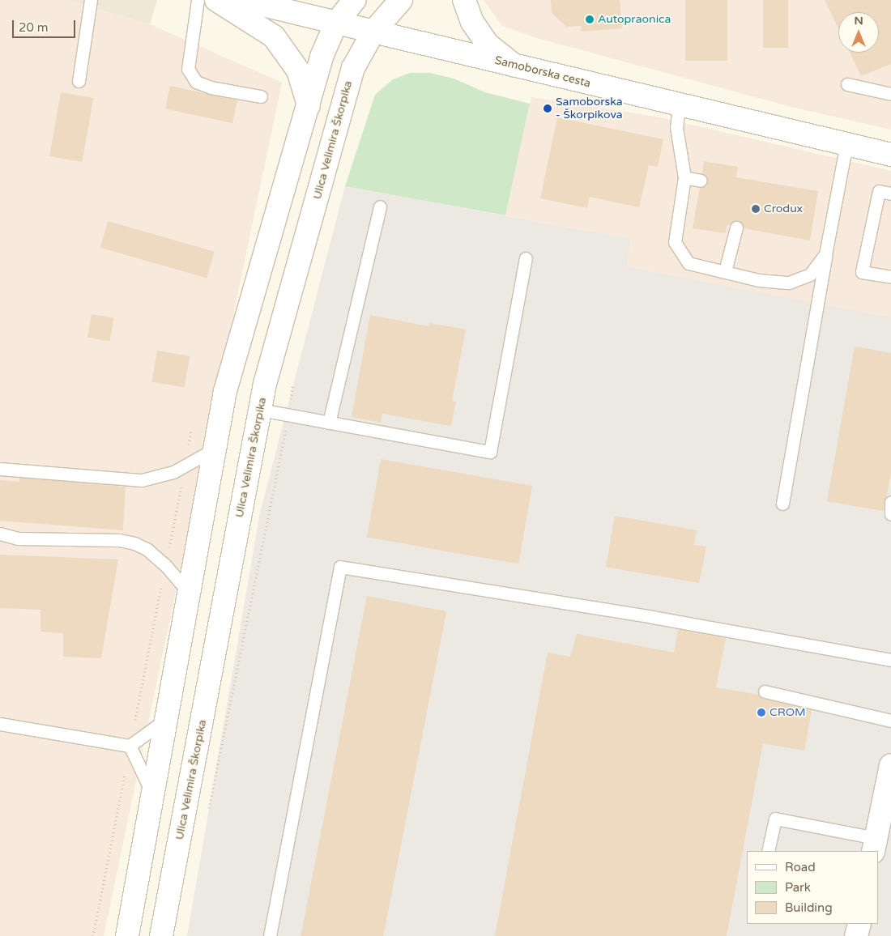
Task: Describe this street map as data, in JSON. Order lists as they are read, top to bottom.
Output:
{
  "streets": {
    "main road": ["Samoborska cesta", "Ulica Velimira Škorpika"]
  },
  "crossings": [
    ["Samoborska cesta", "Ulica Velimira Škorpika"]
  ],
  "places": [
    "Autopraonica",
    "Samoborska - Škorpikova",
    "Crodux",
    "CROM"
  ],
  "legend": ["Road", "Park", "Building"],
  "scale_bar": "20 m",
  "north": "top"
}
